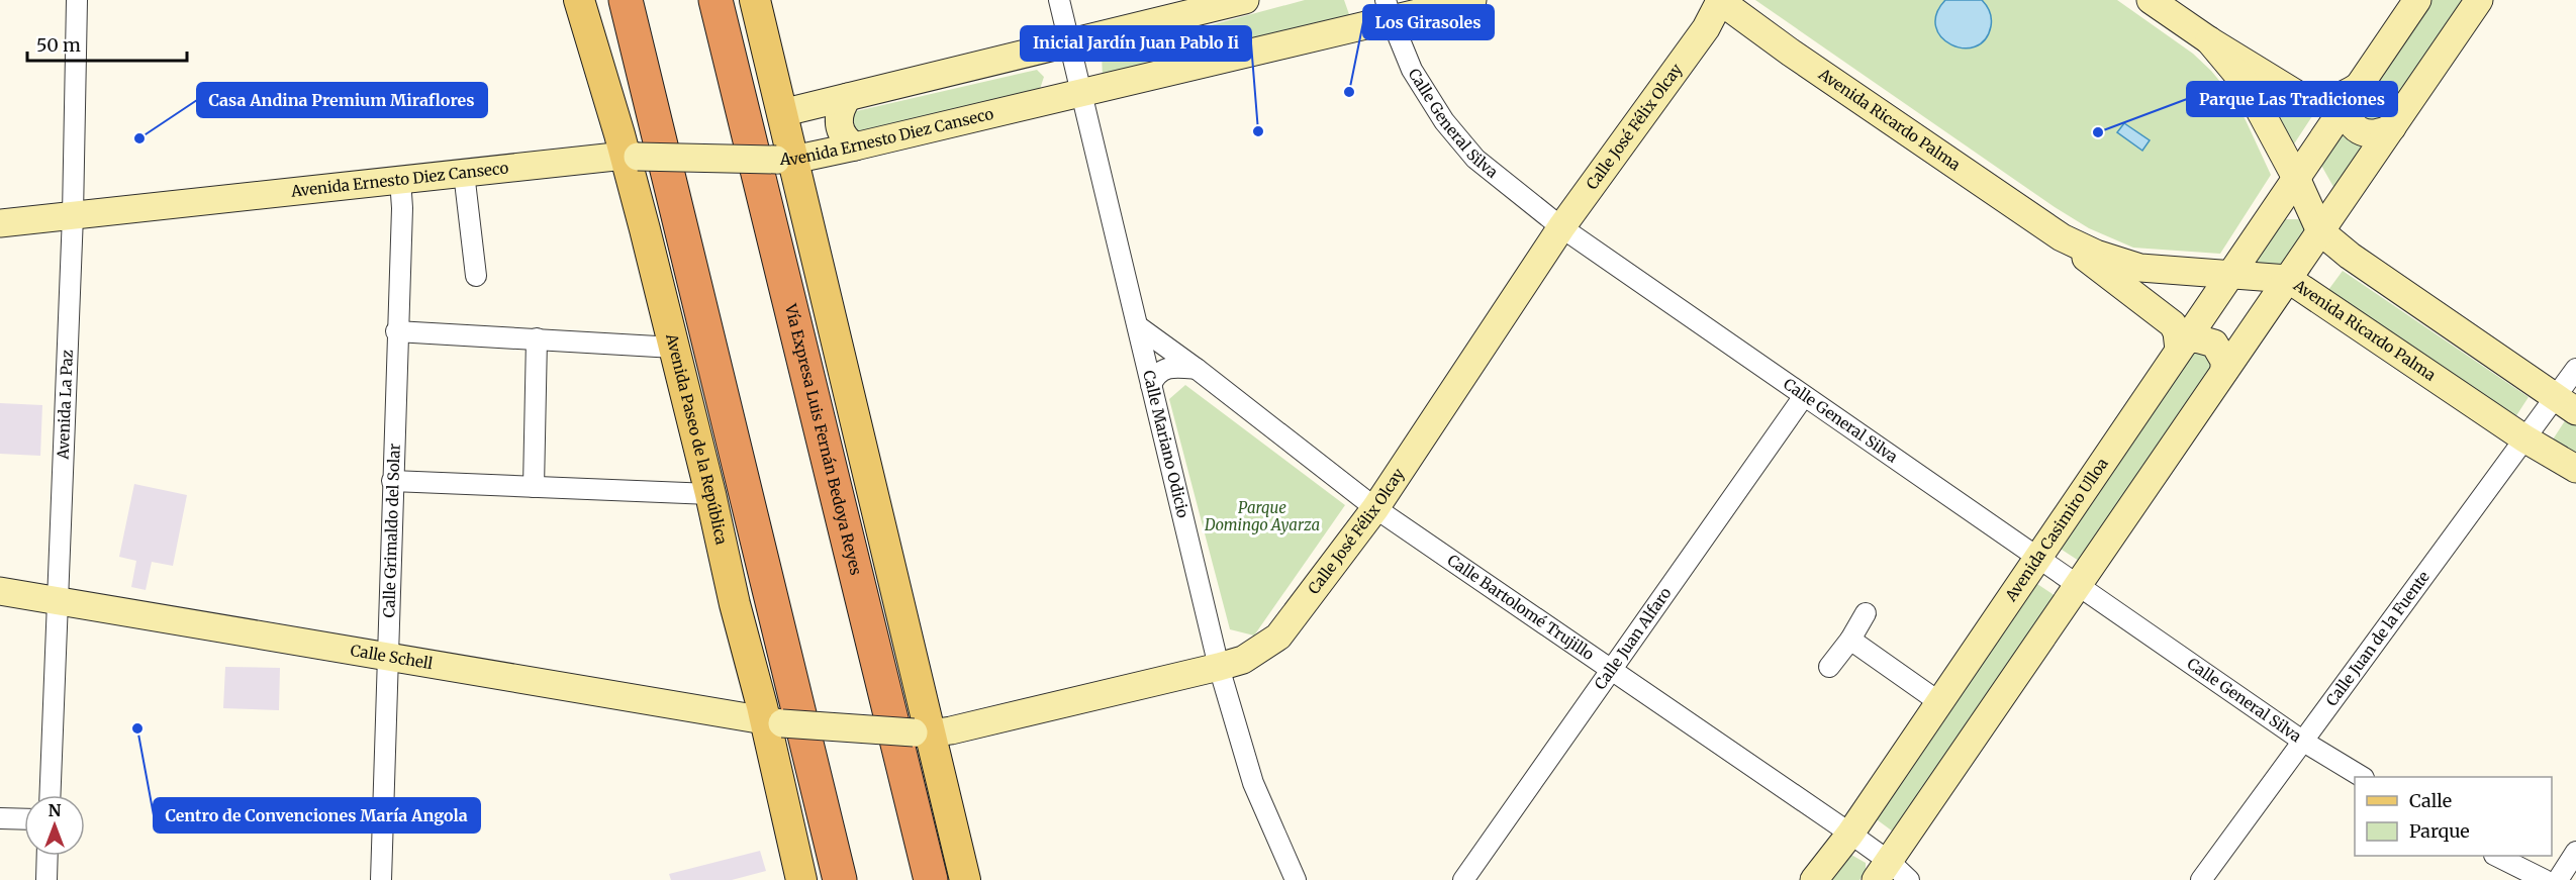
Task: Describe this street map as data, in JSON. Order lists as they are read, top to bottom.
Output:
{
  "streets": {
    "highway": ["Vía Expresa Luis Fernán Bedoya Reyes"],
    "main road": [
      "Avenida Ricardo Palma",
      "Calle José Félix Olcay",
      "Avenida Ernesto Diez Canseco",
      "Avenida Paseo de la República",
      "Avenida Casimiro Ulloa",
      "Calle Schell"
    ],
    "street": [
      "Calle General Silva",
      "Avenida La Paz",
      "Calle Mariano Odicio",
      "Calle Grimaldo del Solar",
      "Calle Bartolomé Trujillo",
      "Calle Juan Alfaro",
      "Calle Juan de la Fuente"
    ]
  },
  "crossings": [
    ["Avenida Ricardo Palma", "Calle José Félix Olcay"],
    ["Avenida Ricardo Palma", "Avenida Casimiro Ulloa"],
    ["Avenida Ricardo Palma", "Calle Juan de la Fuente"],
    ["Calle General Silva", "Calle José Félix Olcay"],
    ["Calle General Silva", "Avenida Ernesto Diez Canseco"],
    ["Calle General Silva", "Avenida Casimiro Ulloa"],
    ["Calle General Silva", "Calle Juan Alfaro"],
    ["Calle General Silva", "Calle Juan de la Fuente"],
    ["Calle José Félix Olcay", "Avenida Paseo de la República"],
    ["Calle José Félix Olcay", "Calle Mariano Odicio"],
    ["Calle José Félix Olcay", "Calle Bartolomé Trujillo"],
    ["Calle José Félix Olcay", "Calle Schell"],
    ["Avenida Ernesto Diez Canseco", "Avenida La Paz"],
    ["Avenida Ernesto Diez Canseco", "Avenida Paseo de la República"],
    ["Avenida Ernesto Diez Canseco", "Calle Mariano Odicio"],
    ["Avenida Ernesto Diez Canseco", "Calle Grimaldo del Solar"],
    ["Avenida La Paz", "Calle Schell"],
    ["Avenida Paseo de la República", "Calle Schell"],
    ["Calle Mariano Odicio", "Calle Bartolomé Trujillo"],
    ["Calle Grimaldo del Solar", "Calle Schell"],
    ["Avenida Casimiro Ulloa", "Calle Bartolomé Trujillo"],
    ["Calle Bartolomé Trujillo", "Calle Juan Alfaro"]
  ],
  "parks": ["Parque Domingo Ayarza"],
  "places": [
    "Los Girasoles",
    "Inicial Jardín Juan Pablo Ii",
    "Parque Las Tradiciones",
    "Casa Andina Premium Miraflores",
    "Centro de Convenciones María Angola"
  ],
  "legend": ["Calle", "Parque"],
  "scale_bar": "50 m",
  "north": "top"
}
